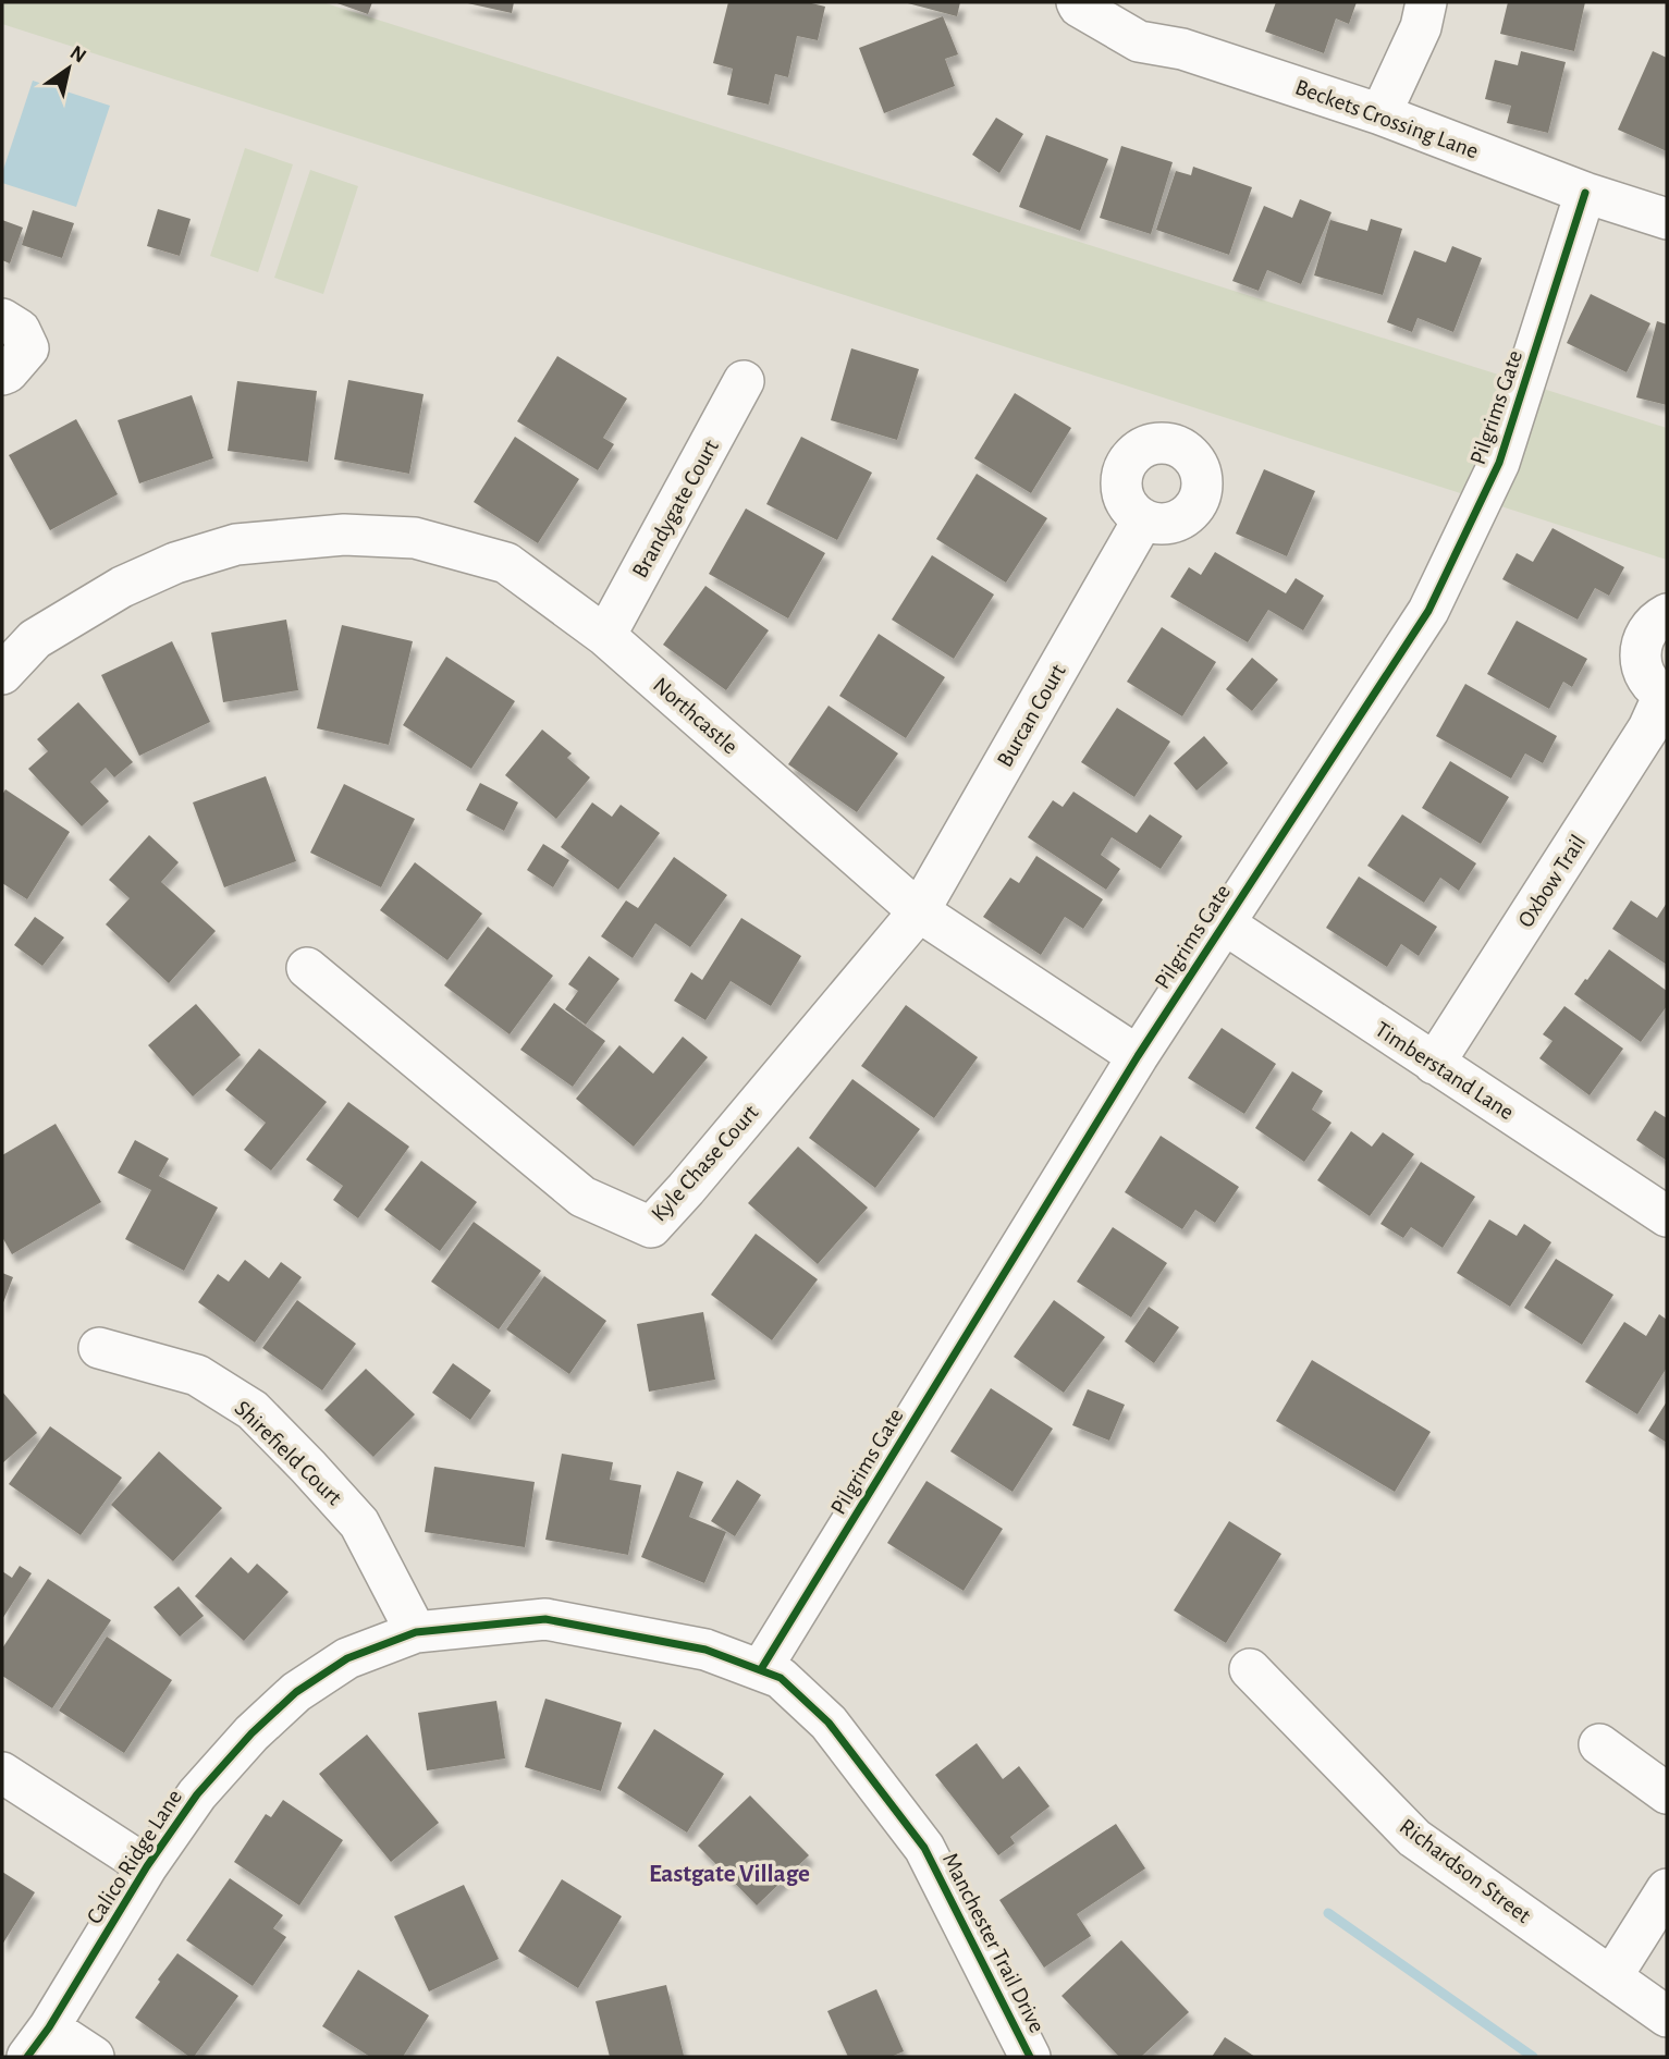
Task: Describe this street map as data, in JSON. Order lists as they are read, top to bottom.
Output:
{
  "streets": {
    "street": [
      "Beckets Crossing Lane",
      "Pilgrims Gate",
      "Brandygate Court",
      "Northcastle",
      "Burcan Court",
      "Oxbow Trail",
      "Timberstand Lane",
      "Kyle Chase Court",
      "Shirefield Court",
      "Calico Ridge Lane",
      "Richardson Street",
      "Manchester Trail Drive"
    ]
  },
  "crossings": [
    ["Beckets Crossing Lane", "Pilgrims Gate"],
    ["Pilgrims Gate", "Northcastle"],
    ["Pilgrims Gate", "Timberstand Lane"],
    ["Pilgrims Gate", "Manchester Trail Drive"],
    ["Brandygate Court", "Northcastle"],
    ["Northcastle", "Burcan Court"],
    ["Northcastle", "Kyle Chase Court"],
    ["Burcan Court", "Kyle Chase Court"],
    ["Oxbow Trail", "Timberstand Lane"],
    ["Shirefield Court", "Calico Ridge Lane"],
    ["Shirefield Court", "Manchester Trail Drive"],
    ["Calico Ridge Lane", "Manchester Trail Drive"]
  ],
  "districts": ["Eastgate Village"],
  "north": "top right"
}
